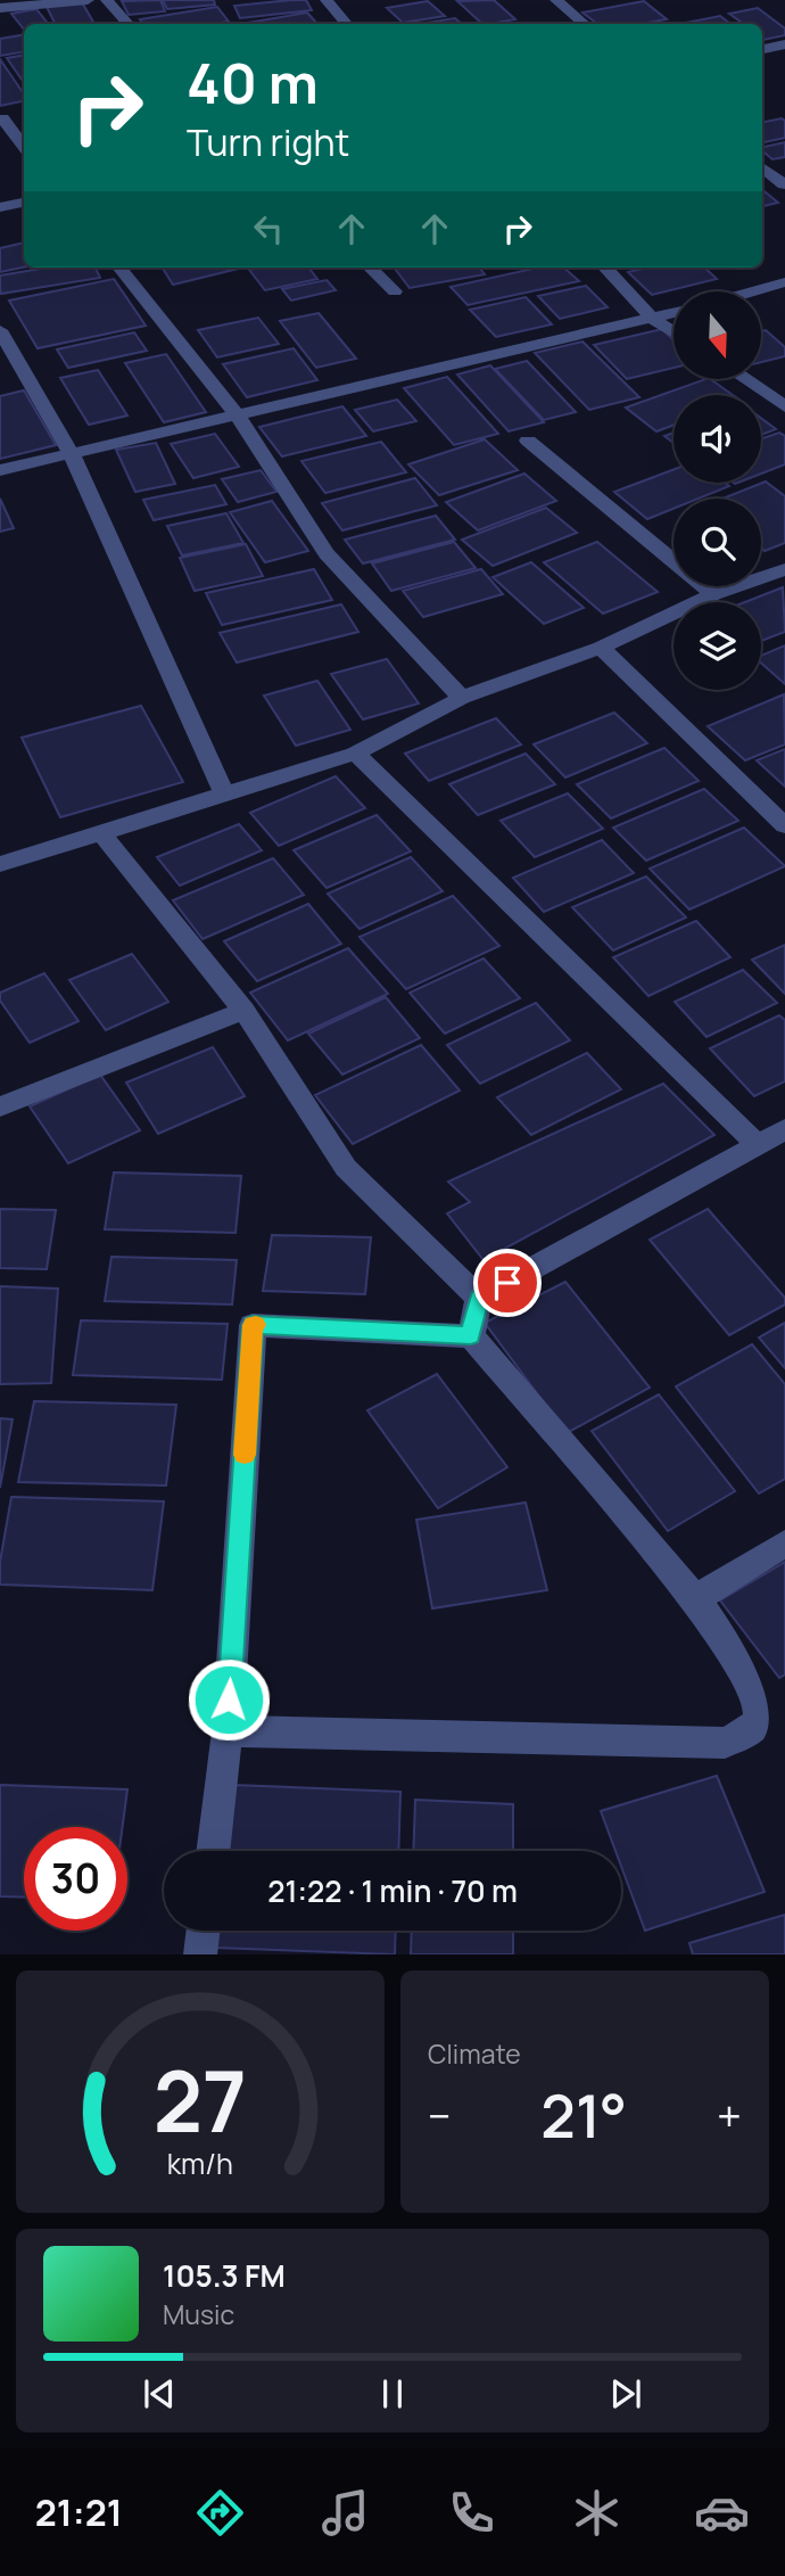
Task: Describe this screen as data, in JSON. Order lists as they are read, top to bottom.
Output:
{
  "north": "bottom",
  "page": {
    "turn": ["40 m", "Turn right"],
    "limit": "30",
    "trip": "21:22 · 1 min · 70 m",
    "tile": "Climate",
    "heat": ["−", "21°", "+"],
    "song": ["105.3 FM", "Music"],
    "tabs": "21:21",
    "gauge": ["27", "km/h"]
  }
}
